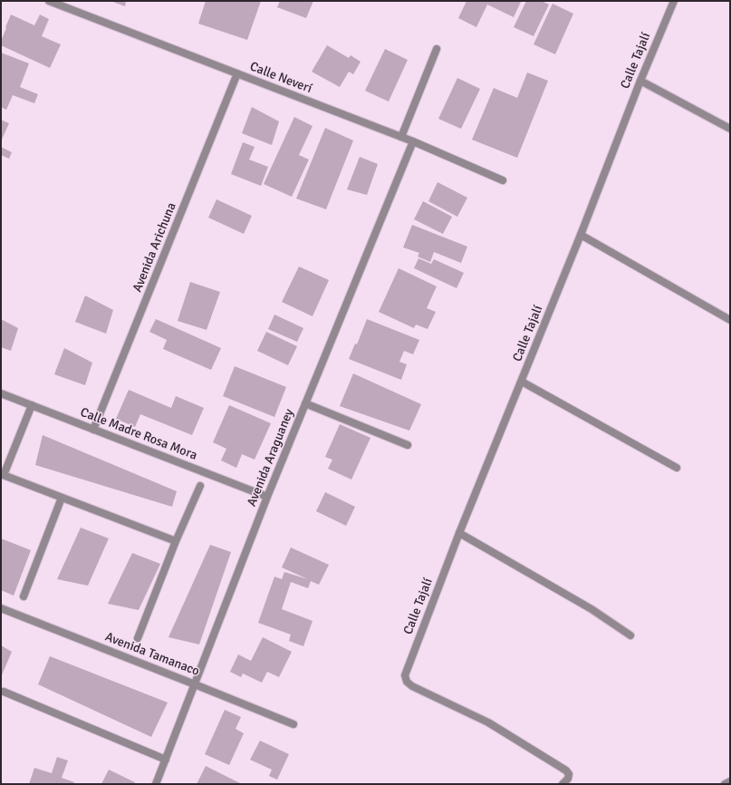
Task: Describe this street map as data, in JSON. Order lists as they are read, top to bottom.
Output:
{
  "streets": {
    "street": [
      "Calle Tajalí",
      "Calle Neverí",
      "Avenida Arichuna",
      "Calle Madre Rosa Mora",
      "Avenida Araguaney",
      "Avenida Tamanaco"
    ]
  },
  "crossings": [
    ["Calle Neverí", "Avenida Arichuna"],
    ["Calle Neverí", "Avenida Araguaney"],
    ["Avenida Arichuna", "Calle Madre Rosa Mora"],
    ["Calle Madre Rosa Mora", "Avenida Araguaney"],
    ["Avenida Araguaney", "Avenida Tamanaco"]
  ]
}
